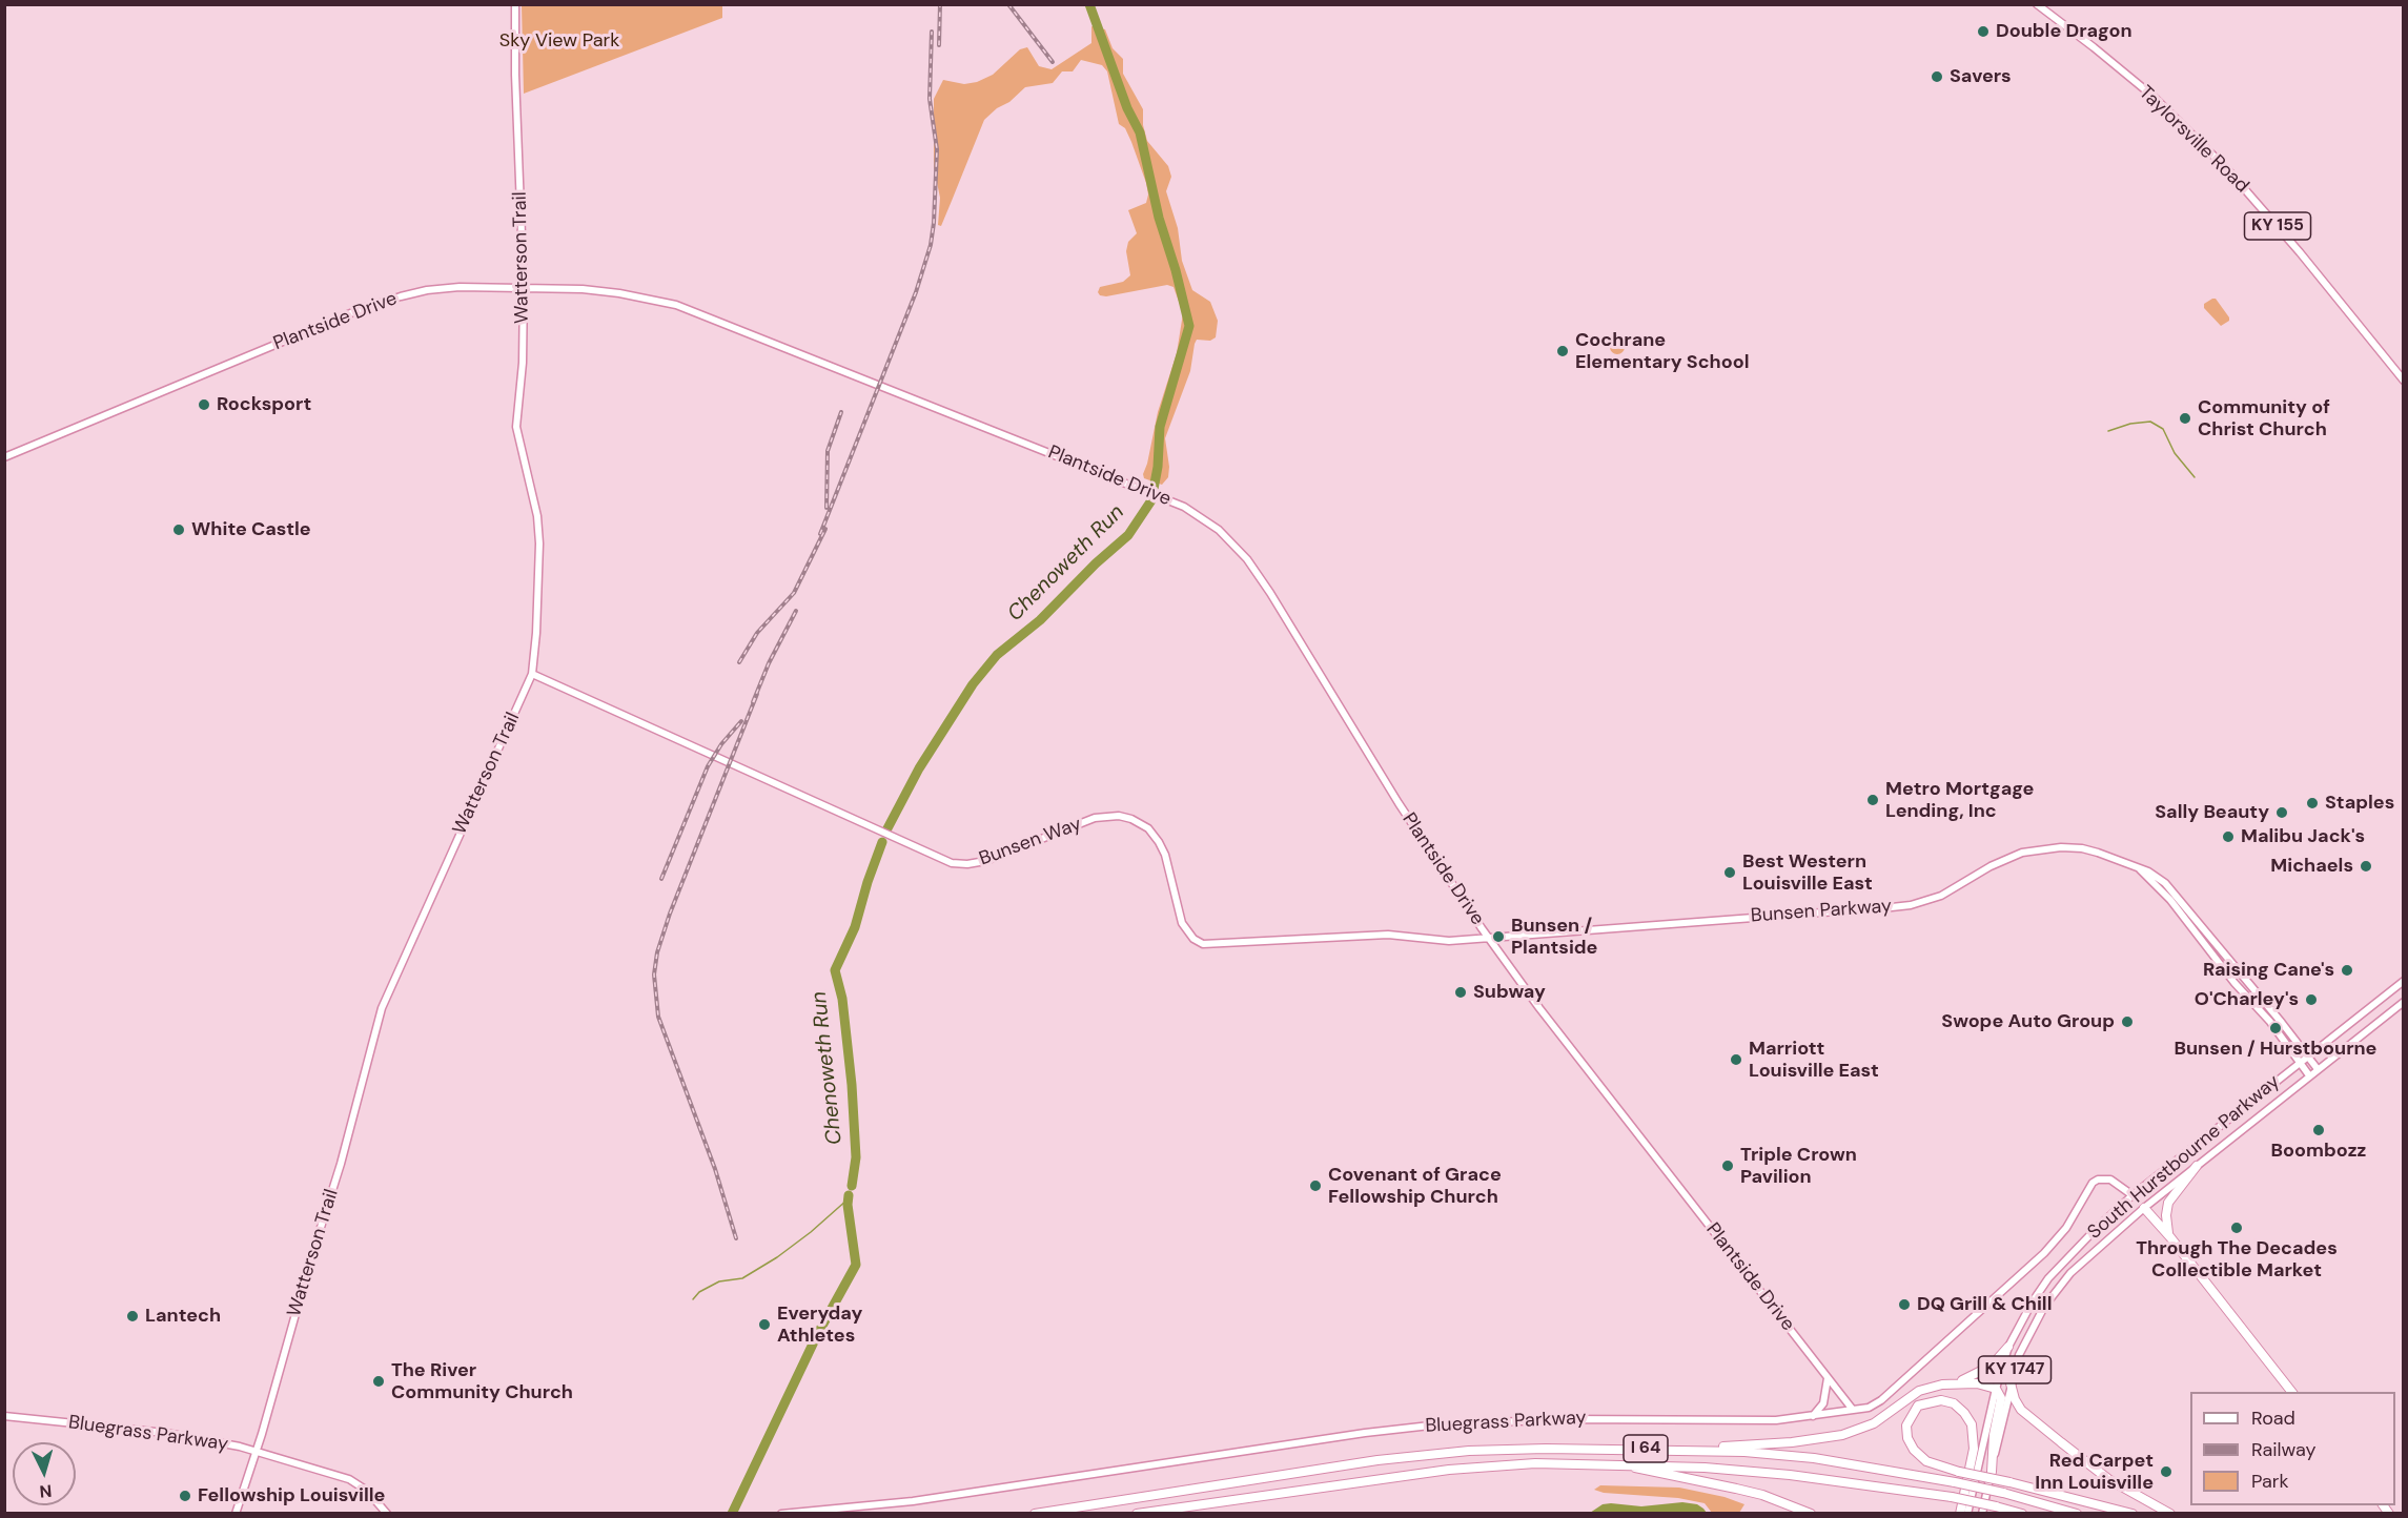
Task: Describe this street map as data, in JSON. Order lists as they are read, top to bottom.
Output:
{
  "streets": {
    "highway": ["I 64"],
    "street": [
      "Taylorsville Road",
      "KY 155",
      "Watterson Trail",
      "Plantside Drive",
      "Bunsen Way",
      "Bunsen Parkway",
      "South Hurstbourne Parkway",
      "KY 1747",
      "Bluegrass Parkway"
    ]
  },
  "crossings": [
    ["Watterson Trail", "Plantside Drive"],
    ["Watterson Trail", "Bunsen Way"],
    ["Watterson Trail", "Bluegrass Parkway"],
    ["Plantside Drive", "Bunsen Way"],
    ["Plantside Drive", "Bunsen Parkway"],
    ["Plantside Drive", "Bluegrass Parkway"],
    ["Bunsen Way", "Bunsen Parkway"],
    ["Bunsen Parkway", "South Hurstbourne Parkway"],
    ["South Hurstbourne Parkway", "Bluegrass Parkway"]
  ],
  "water": ["Chenoweth Run"],
  "parks": ["Sky View Park"],
  "places": [
    "Double Dragon",
    "Savers",
    "Cochrane Elementary School",
    "Rocksport",
    "Community of Christ Church",
    "White Castle",
    "Metro Mortgage Lending, Inc",
    "Staples",
    "Sally Beauty",
    "Malibu Jack's",
    "Michaels",
    "Best Western Louisville East",
    "Bunsen / Plantside",
    "Raising Cane's",
    "Subway",
    "O'Charley's",
    "Swope Auto Group",
    "Bunsen / Hurstbourne",
    "Marriott Louisville East",
    "Boombozz",
    "Triple Crown Pavilion",
    "Covenant of Grace Fellowship Church",
    "Through The Decades Collectible Market",
    "DQ Grill & Chill",
    "Lantech",
    "Everyday Athletes",
    "The River Community Church",
    "Red Carpet Inn Louisville",
    "Fellowship Louisville"
  ],
  "legend": ["Road", "Railway", "Park"],
  "north": "bottom"
}
